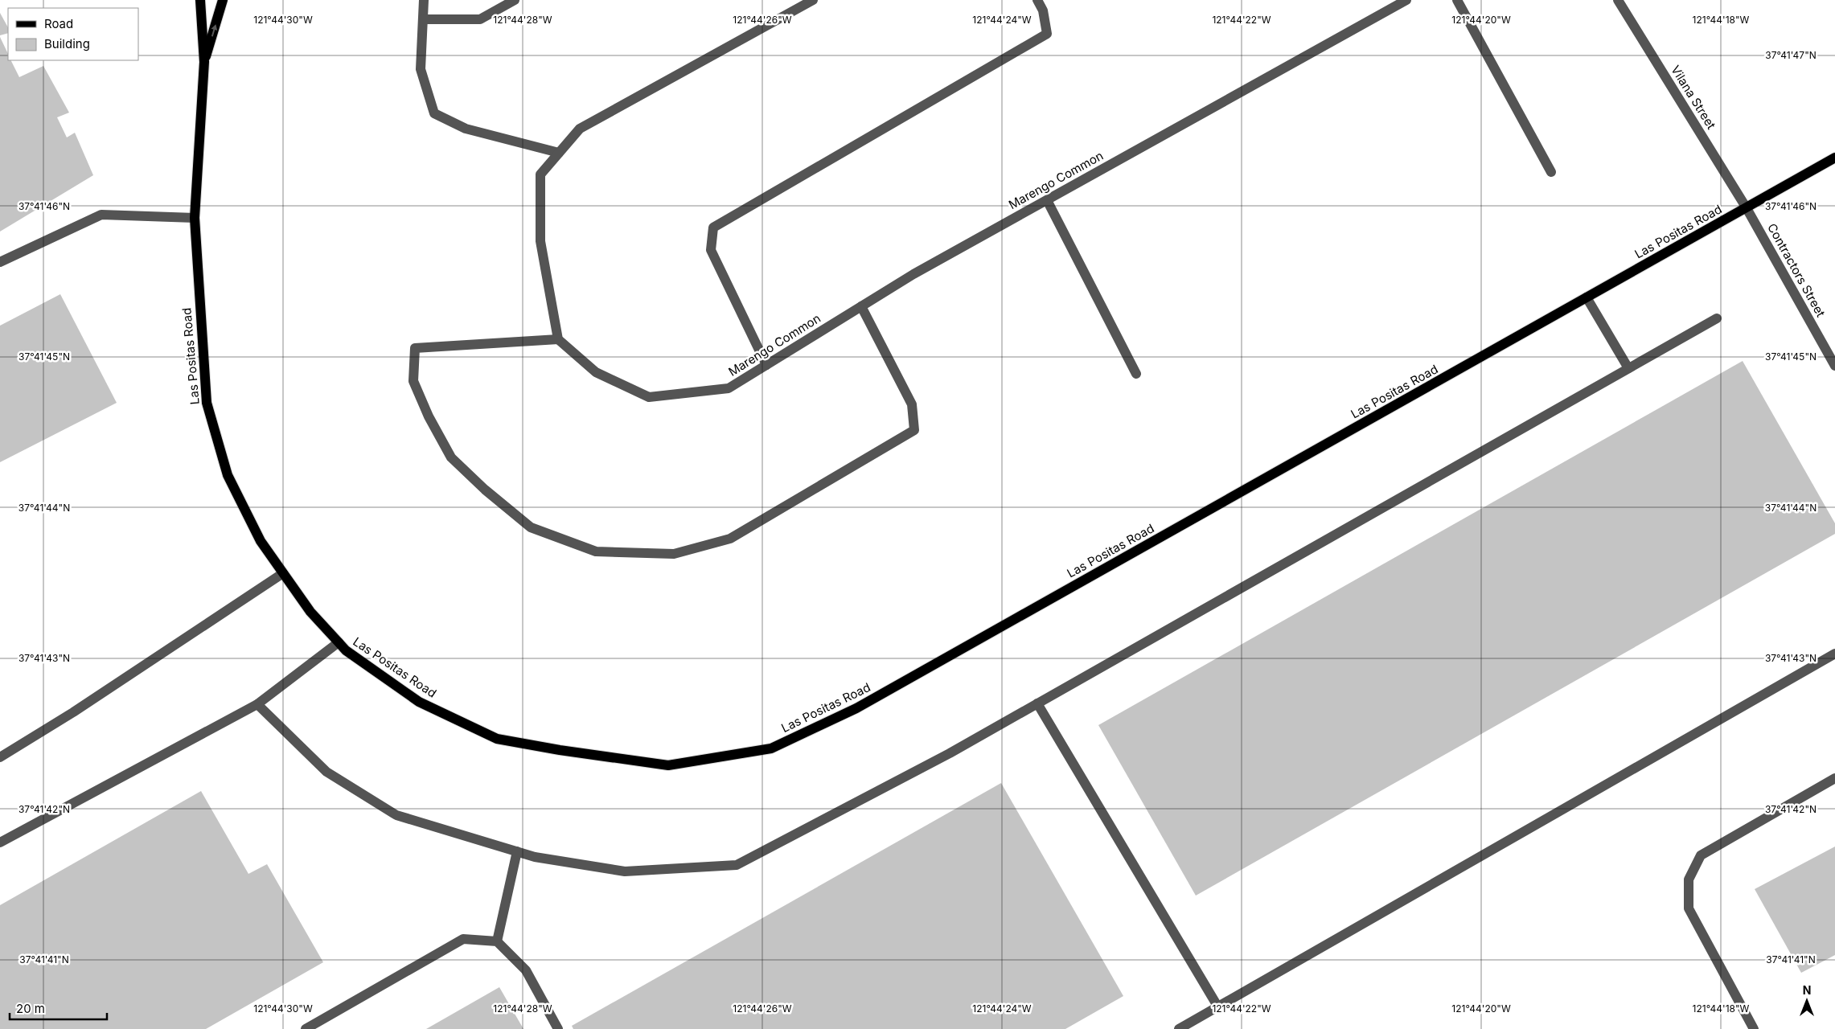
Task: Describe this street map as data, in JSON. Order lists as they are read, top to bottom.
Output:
{
  "streets": {
    "main road": ["Las Positas Road"],
    "street": ["Vilana Street", "Marengo Common", "Contractors Street"]
  },
  "crossings": [
    ["Vilana Street", "Las Positas Road"],
    ["Vilana Street", "Contractors Street"],
    ["Las Positas Road", "Contractors Street"]
  ],
  "legend": ["Road", "Building"],
  "scale_bar": "20 m",
  "north": "top",
  "coordinates": [
    "121°44'30\"W",
    "121°44'28\"W",
    "121°44'26\"W",
    "121°44'24\"W",
    "121°44'22\"W",
    "121°44'20\"W",
    "121°44'18\"W",
    "37°41'47\"N",
    "37°41'46\"N",
    "37°41'45\"N",
    "37°41'44\"N",
    "37°41'43\"N",
    "37°41'42\"N",
    "37°41'41\"N"
  ]
}
